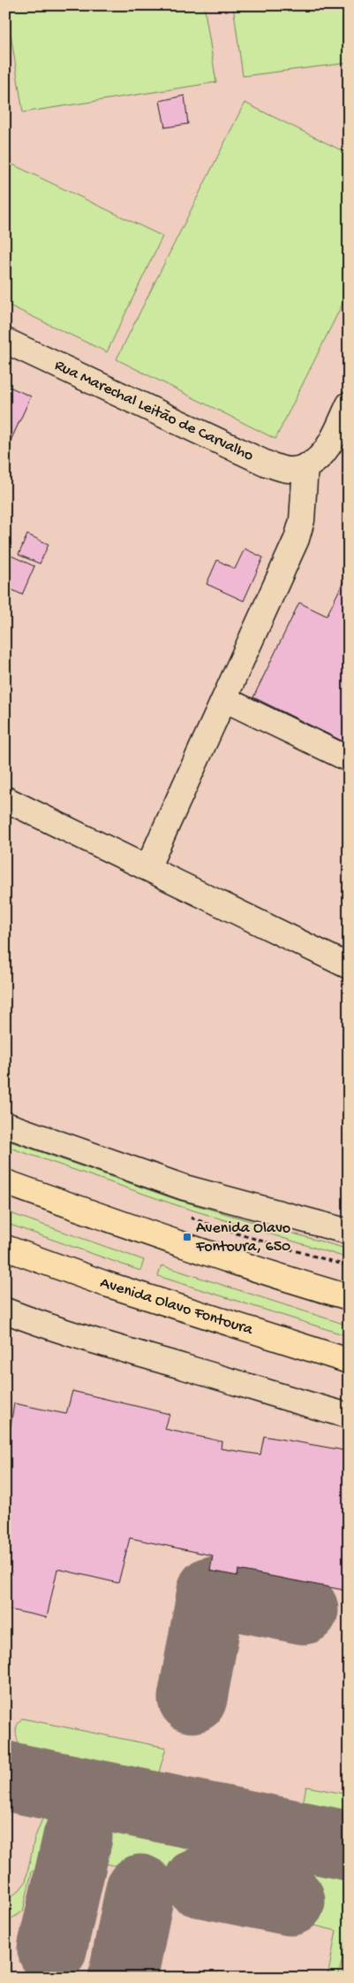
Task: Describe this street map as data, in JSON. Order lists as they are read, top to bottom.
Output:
{
  "streets": {
    "main road": ["Avenida Olavo Fontoura"],
    "street": ["Rua Marechal Leitão de Carvalho"]
  },
  "places": {
    "transit": ["Avenida Olavo Fontoura, 650"]
  }
}
